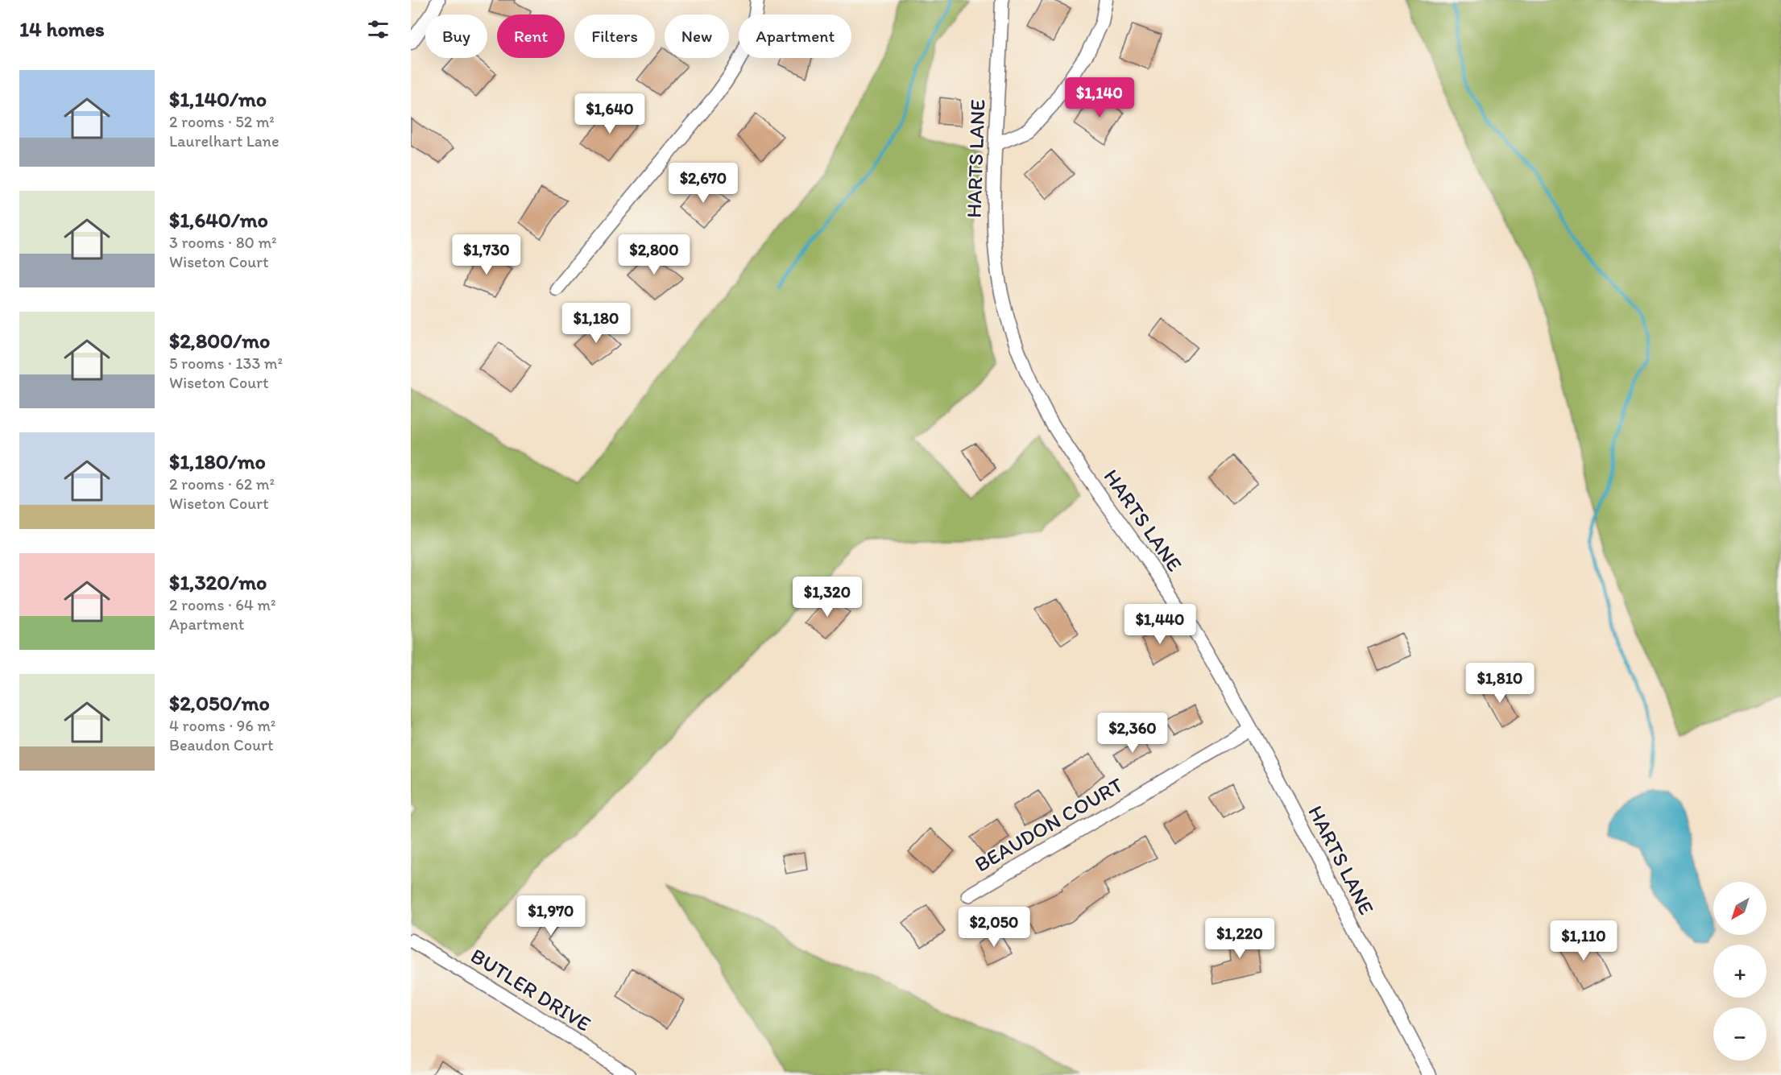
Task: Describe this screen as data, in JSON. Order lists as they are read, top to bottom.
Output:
{
  "streets": {
    "street": ["HARTS LANE", "BEAUDON COURT", "BUTLER DRIVE"]
  },
  "crossings": [
    ["HARTS LANE", "BEAUDON COURT"]
  ],
  "north": "bottom left",
  "page": {
    "heading": "14 homes",
    "chip": [
      "Buy",
      "Rent",
      "Filters",
      "New",
      "Apartment"
    ],
    "list": [
      {
        "name": "$1,140/mo",
        "note": "2 rooms · 52 m² · Laurelhart Lane"
      },
      {
        "name": "$1,640/mo",
        "note": "3 rooms · 80 m² · Wiseton Court"
      },
      {
        "name": "$2,800/mo",
        "note": "5 rooms · 133 m² · Wiseton Court"
      },
      {
        "name": "$1,180/mo",
        "note": "2 rooms · 62 m² · Wiseton Court"
      },
      {
        "name": "$1,320/mo",
        "note": "2 rooms · 64 m² · Apartment"
      },
      {
        "name": "$2,050/mo",
        "note": "4 rooms · 96 m² · Beaudon Court"
      }
    ],
    "price": [
      "$1,140",
      "$1,640",
      "$2,670",
      "$1,730",
      "$2,800",
      "$1,180",
      "$1,320",
      "$1,440",
      "$1,810",
      "$2,360",
      "$1,970",
      "$2,050",
      "$1,220",
      "$1,110"
    ],
    "map_buttons": ["+", "−"]
  }
}
